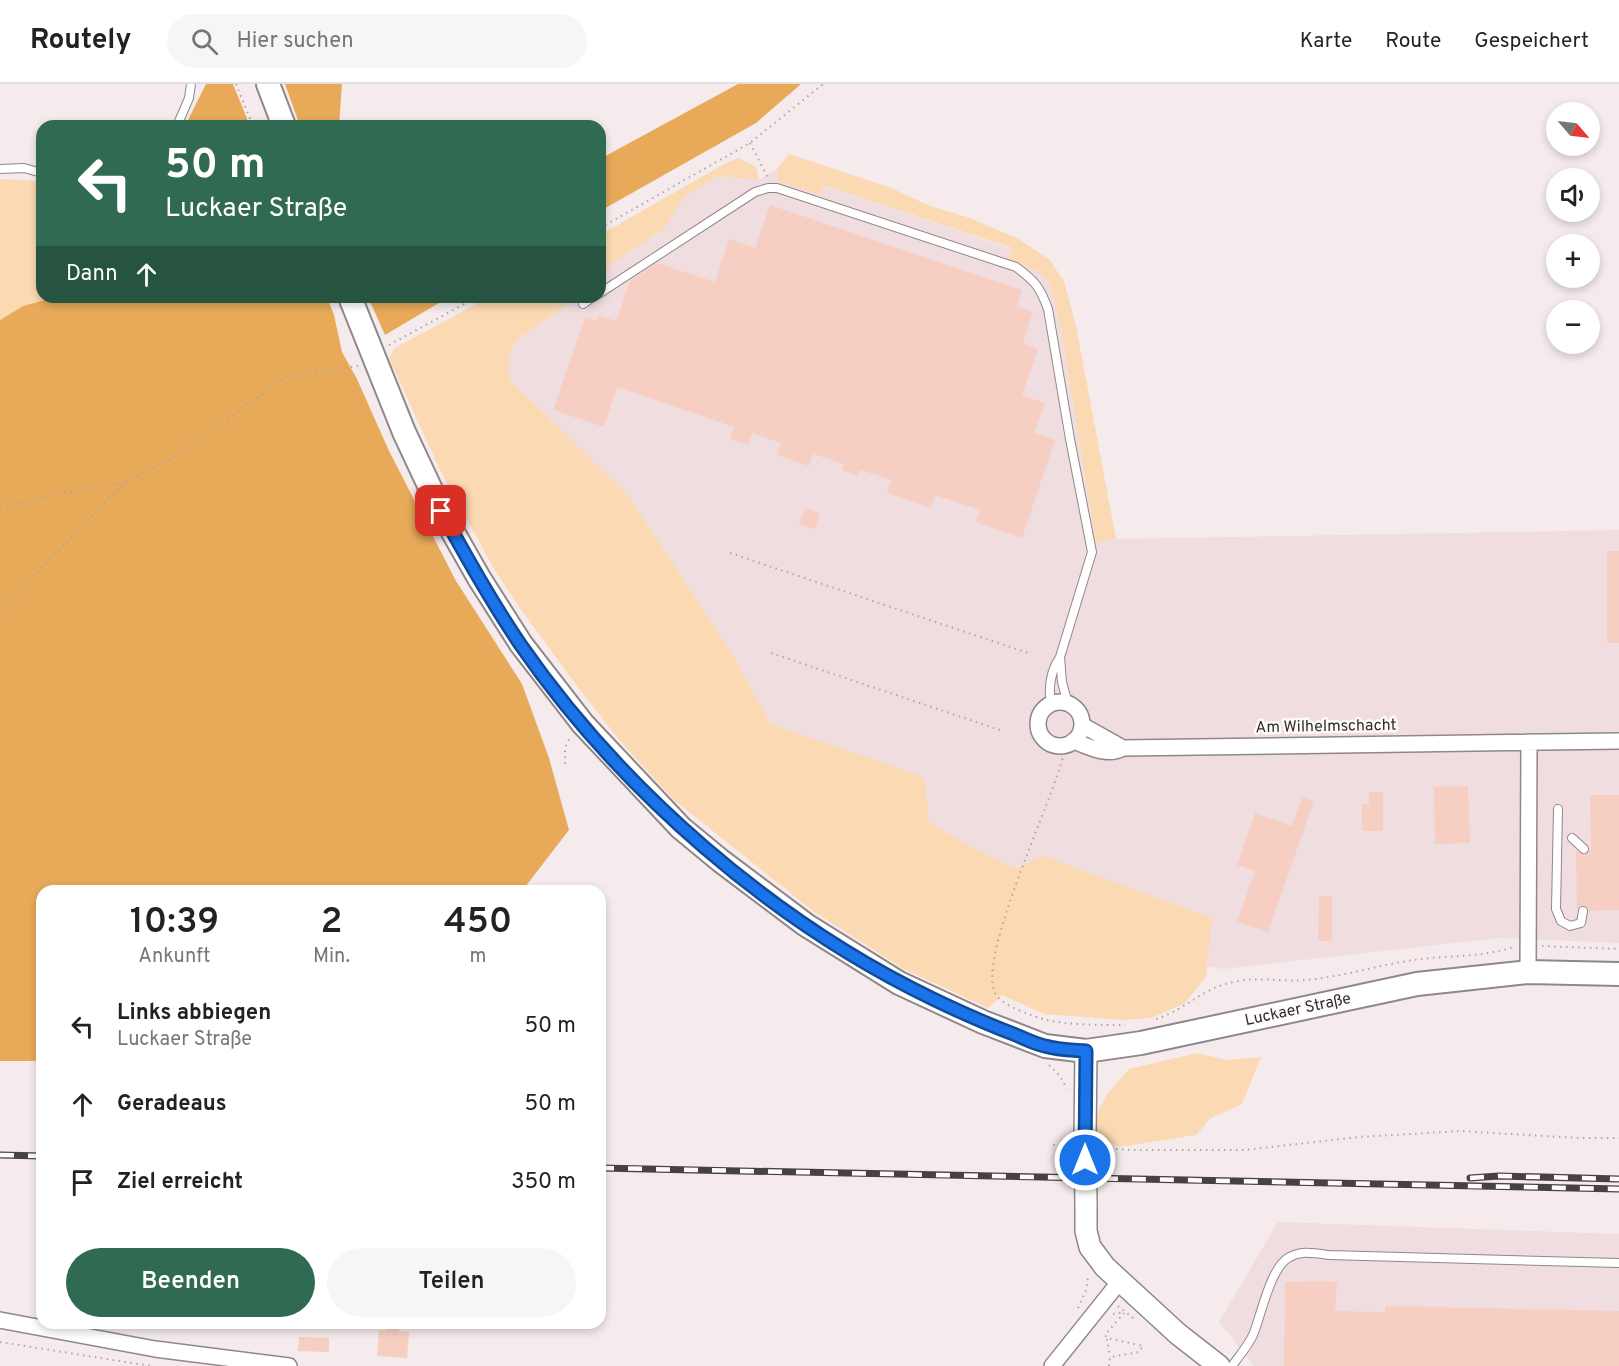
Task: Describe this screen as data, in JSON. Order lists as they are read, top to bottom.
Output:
{
  "streets": {
    "main road": ["Luckaer Straße"],
    "street": ["Am Wilhelmschacht"]
  },
  "north": "bottom right",
  "page": {
    "header": "Routely",
    "search": "Hier suchen",
    "nav": ["Karte", "Route", "Gespeichert"],
    "map_buttons": ["+", "−"],
    "turn": ["50 m", "Luckaer Straße"],
    "then": "Dann",
    "eta": [
      "10:39",
      "Ankunft",
      "2",
      "Min.",
      "450",
      "m"
    ],
    "list": [
      {
        "name": "Links abbiegen",
        "note": "Luckaer Straße",
        "value": "50 m"
      },
      {
        "name": "Geradeaus",
        "value": "50 m"
      },
      {
        "name": "Ziel erreicht",
        "value": "350 m"
      }
    ],
    "buttons": ["Beenden", "Teilen"]
  }
}
